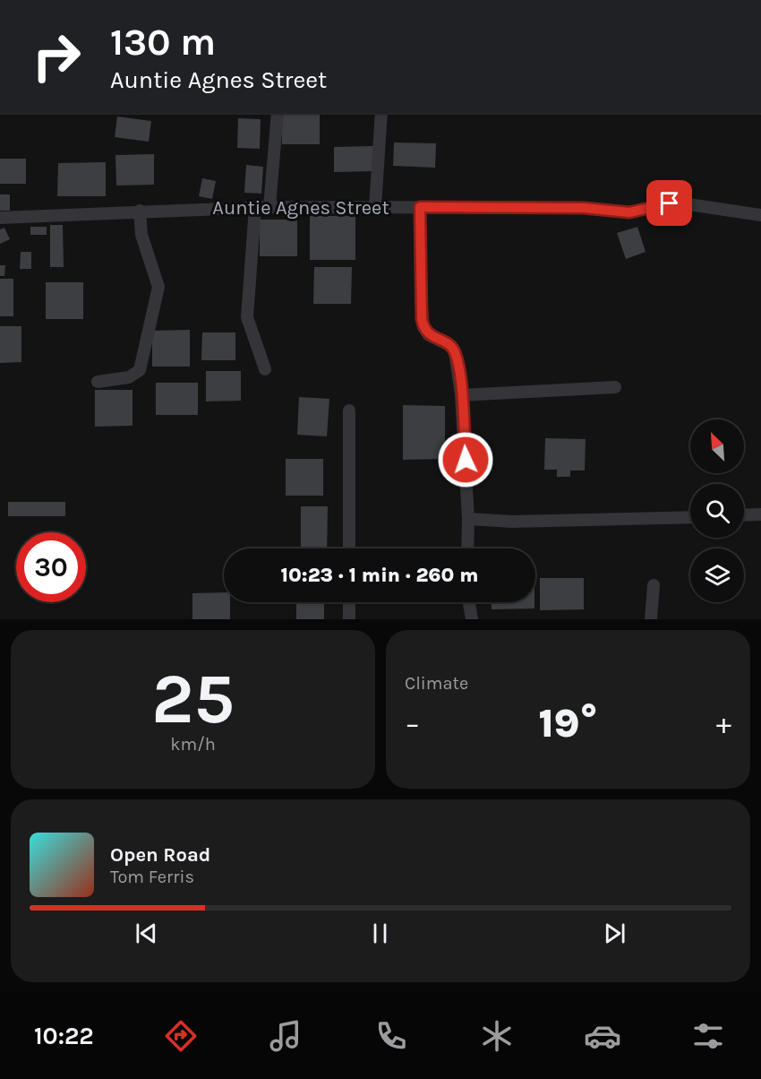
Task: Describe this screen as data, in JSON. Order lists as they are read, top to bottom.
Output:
{
  "streets": {
    "street": ["Auntie Agnes Street"]
  },
  "north": "top left",
  "page": {
    "turn": ["130 m", "Auntie Agnes Street"],
    "limit": "30",
    "trip": "10:23 · 1 min · 260 m",
    "tile": [
      ["25", "km/h"],
      "Climate"
    ],
    "heat": ["−", "19°", "+"],
    "song": ["Open Road", "Tom Ferris"],
    "tabs": "10:22"
  }
}
